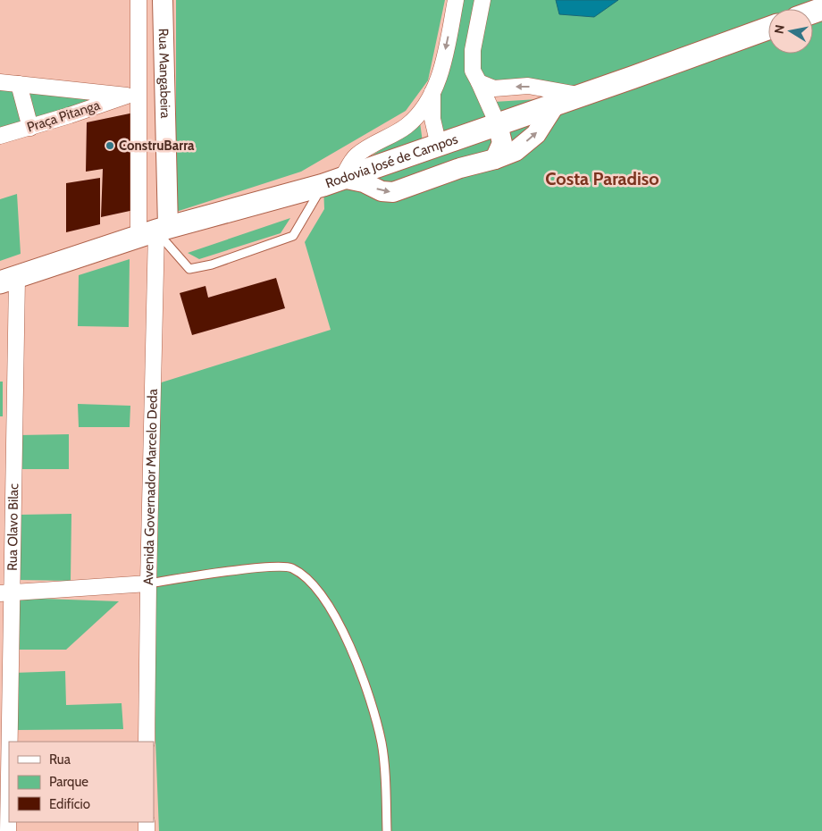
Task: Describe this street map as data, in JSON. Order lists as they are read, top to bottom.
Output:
{
  "streets": {
    "main road": ["Rodovia José de Campos"],
    "street": [
      "Rua Mangabeira",
      "Praça Pitanga",
      "Avenida Governador Marcelo Deda",
      "Rua Olavo Bilac"
    ]
  },
  "crossings": [
    ["Rua Mangabeira", "Rodovia José de Campos"],
    ["Rua Mangabeira", "Avenida Governador Marcelo Deda"],
    ["Praça Pitanga", "Avenida Governador Marcelo Deda"],
    ["Rodovia José de Campos", "Avenida Governador Marcelo Deda"],
    ["Rodovia José de Campos", "Rua Olavo Bilac"]
  ],
  "districts": ["Costa Paradiso"],
  "places": ["ConstruBarra"],
  "legend": ["Rua", "Parque", "Edifício"],
  "north": "left"
}
